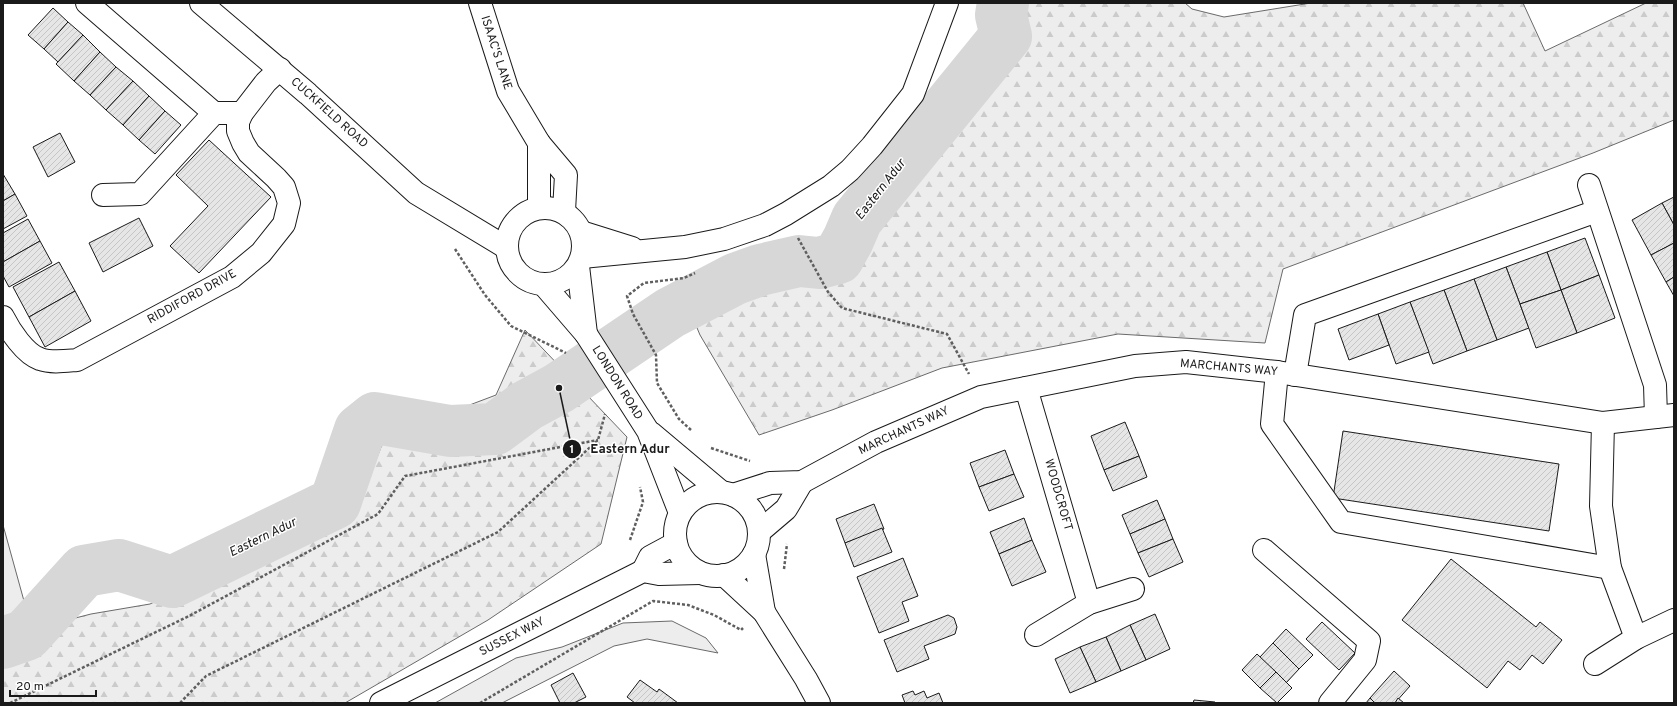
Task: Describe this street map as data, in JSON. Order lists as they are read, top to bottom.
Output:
{
  "streets": {
    "street": [
      "ISAAC'S LANE",
      "CUCKFIELD ROAD",
      "RIDDIFORD DRIVE",
      "MARCHANTS WAY",
      "LONDON ROAD",
      "WOODCROFT",
      "SUSSEX WAY"
    ]
  },
  "crossings": [
    ["ISAAC'S LANE", "CUCKFIELD ROAD"],
    ["ISAAC'S LANE", "LONDON ROAD"],
    ["CUCKFIELD ROAD", "RIDDIFORD DRIVE"],
    ["CUCKFIELD ROAD", "LONDON ROAD"],
    ["MARCHANTS WAY", "LONDON ROAD"],
    ["MARCHANTS WAY", "WOODCROFT"],
    ["MARCHANTS WAY", "SUSSEX WAY"],
    ["LONDON ROAD", "SUSSEX WAY"]
  ],
  "water": ["Eastern Adur"],
  "places": ["Eastern Adur"],
  "scale_bar": "20 m"
}
